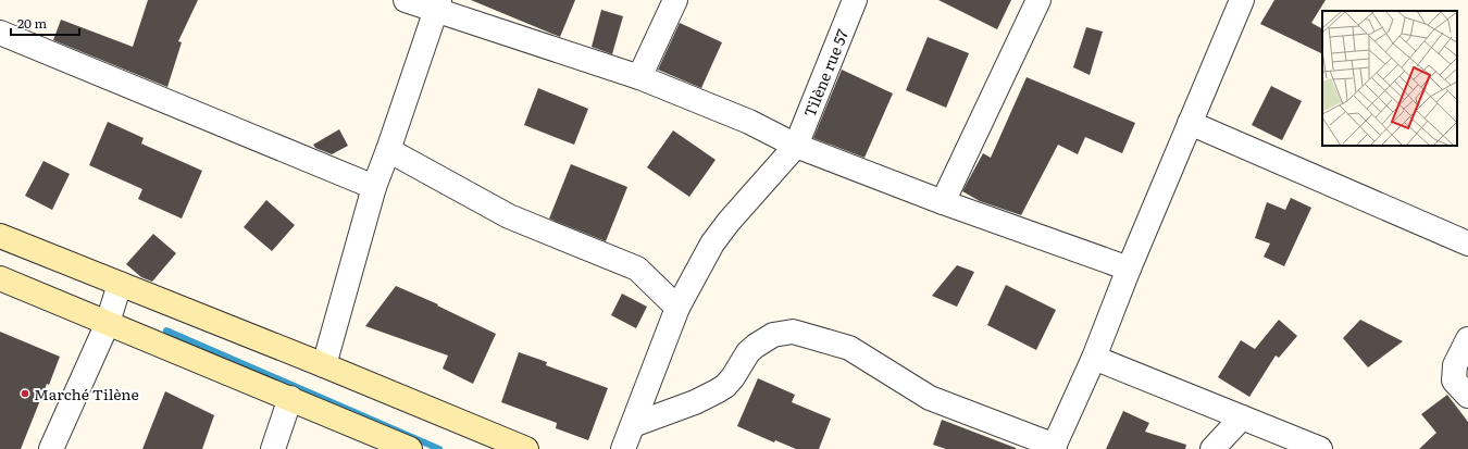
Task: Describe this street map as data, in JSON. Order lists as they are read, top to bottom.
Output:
{
  "streets": {
    "street": ["Tilène rue 57"]
  },
  "places": ["Marché Tilène"],
  "scale_bar": "20 m"
}
